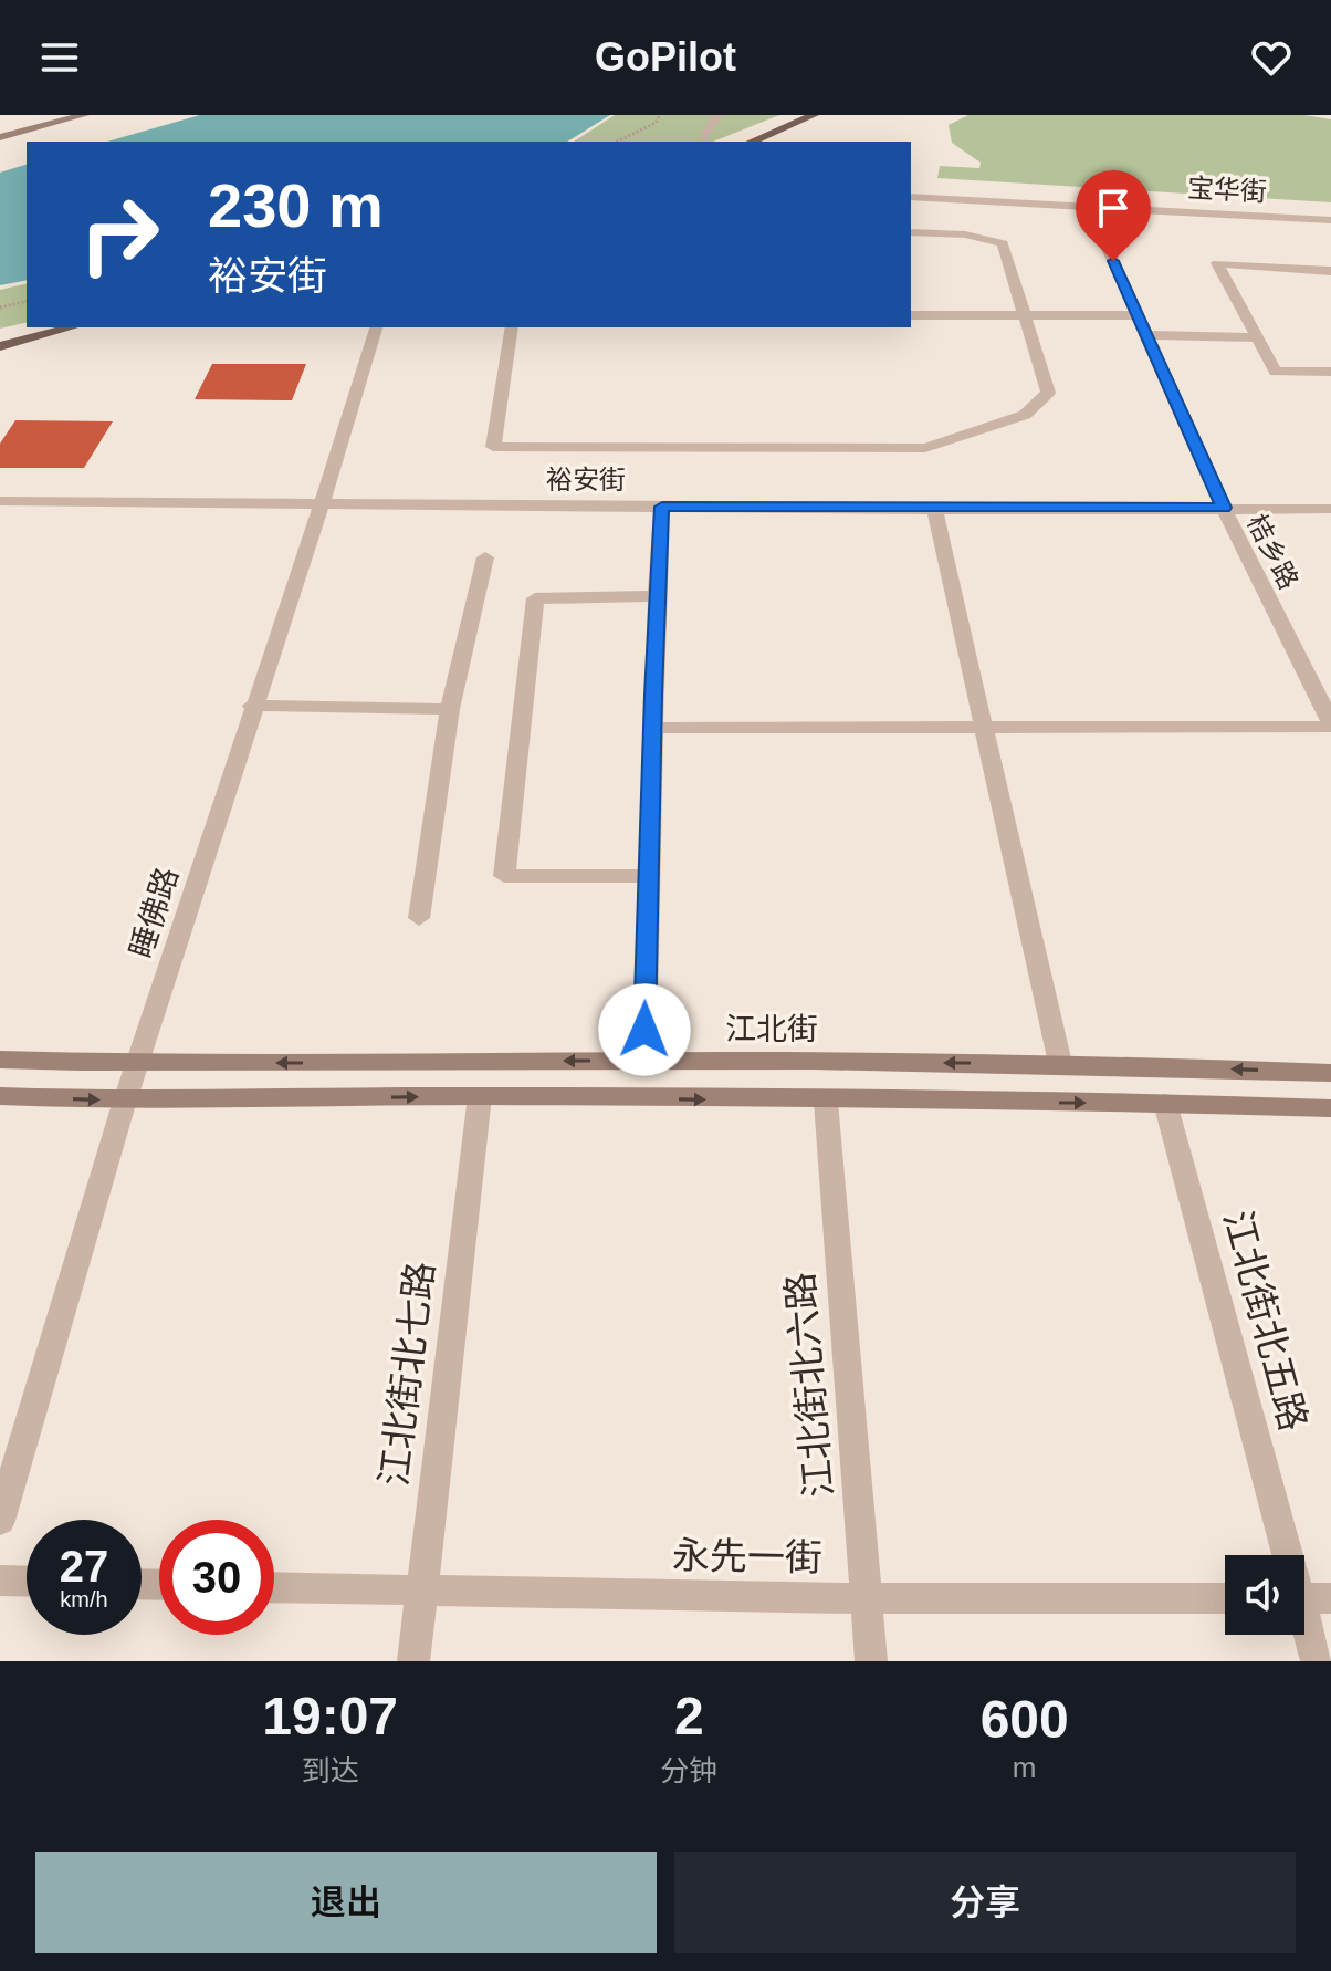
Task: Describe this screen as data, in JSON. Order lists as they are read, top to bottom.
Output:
{
  "streets": {
    "main road": ["江北街"],
    "street": [
      "宝华街",
      "裕安街",
      "桔乡路",
      "睡佛路",
      "江北街北五路",
      "江北街北七路",
      "江北街北六路",
      "永先一街"
    ]
  },
  "crossings": [
    ["宝华街", "桔乡路"],
    ["裕安街", "桔乡路"],
    ["裕安街", "睡佛路"],
    ["睡佛路", "江北街"],
    ["江北街北七路", "永先一街"],
    ["江北街北六路", "永先一街"]
  ],
  "page": {
    "header": "GoPilot",
    "turn": ["230 m", "裕安街"],
    "speed": "27 km/h",
    "limit": "30",
    "eta": [
      "19:07",
      "到达",
      "2",
      "分钟",
      "600",
      "m"
    ],
    "buttons": ["退出", "分享"]
  }
}
